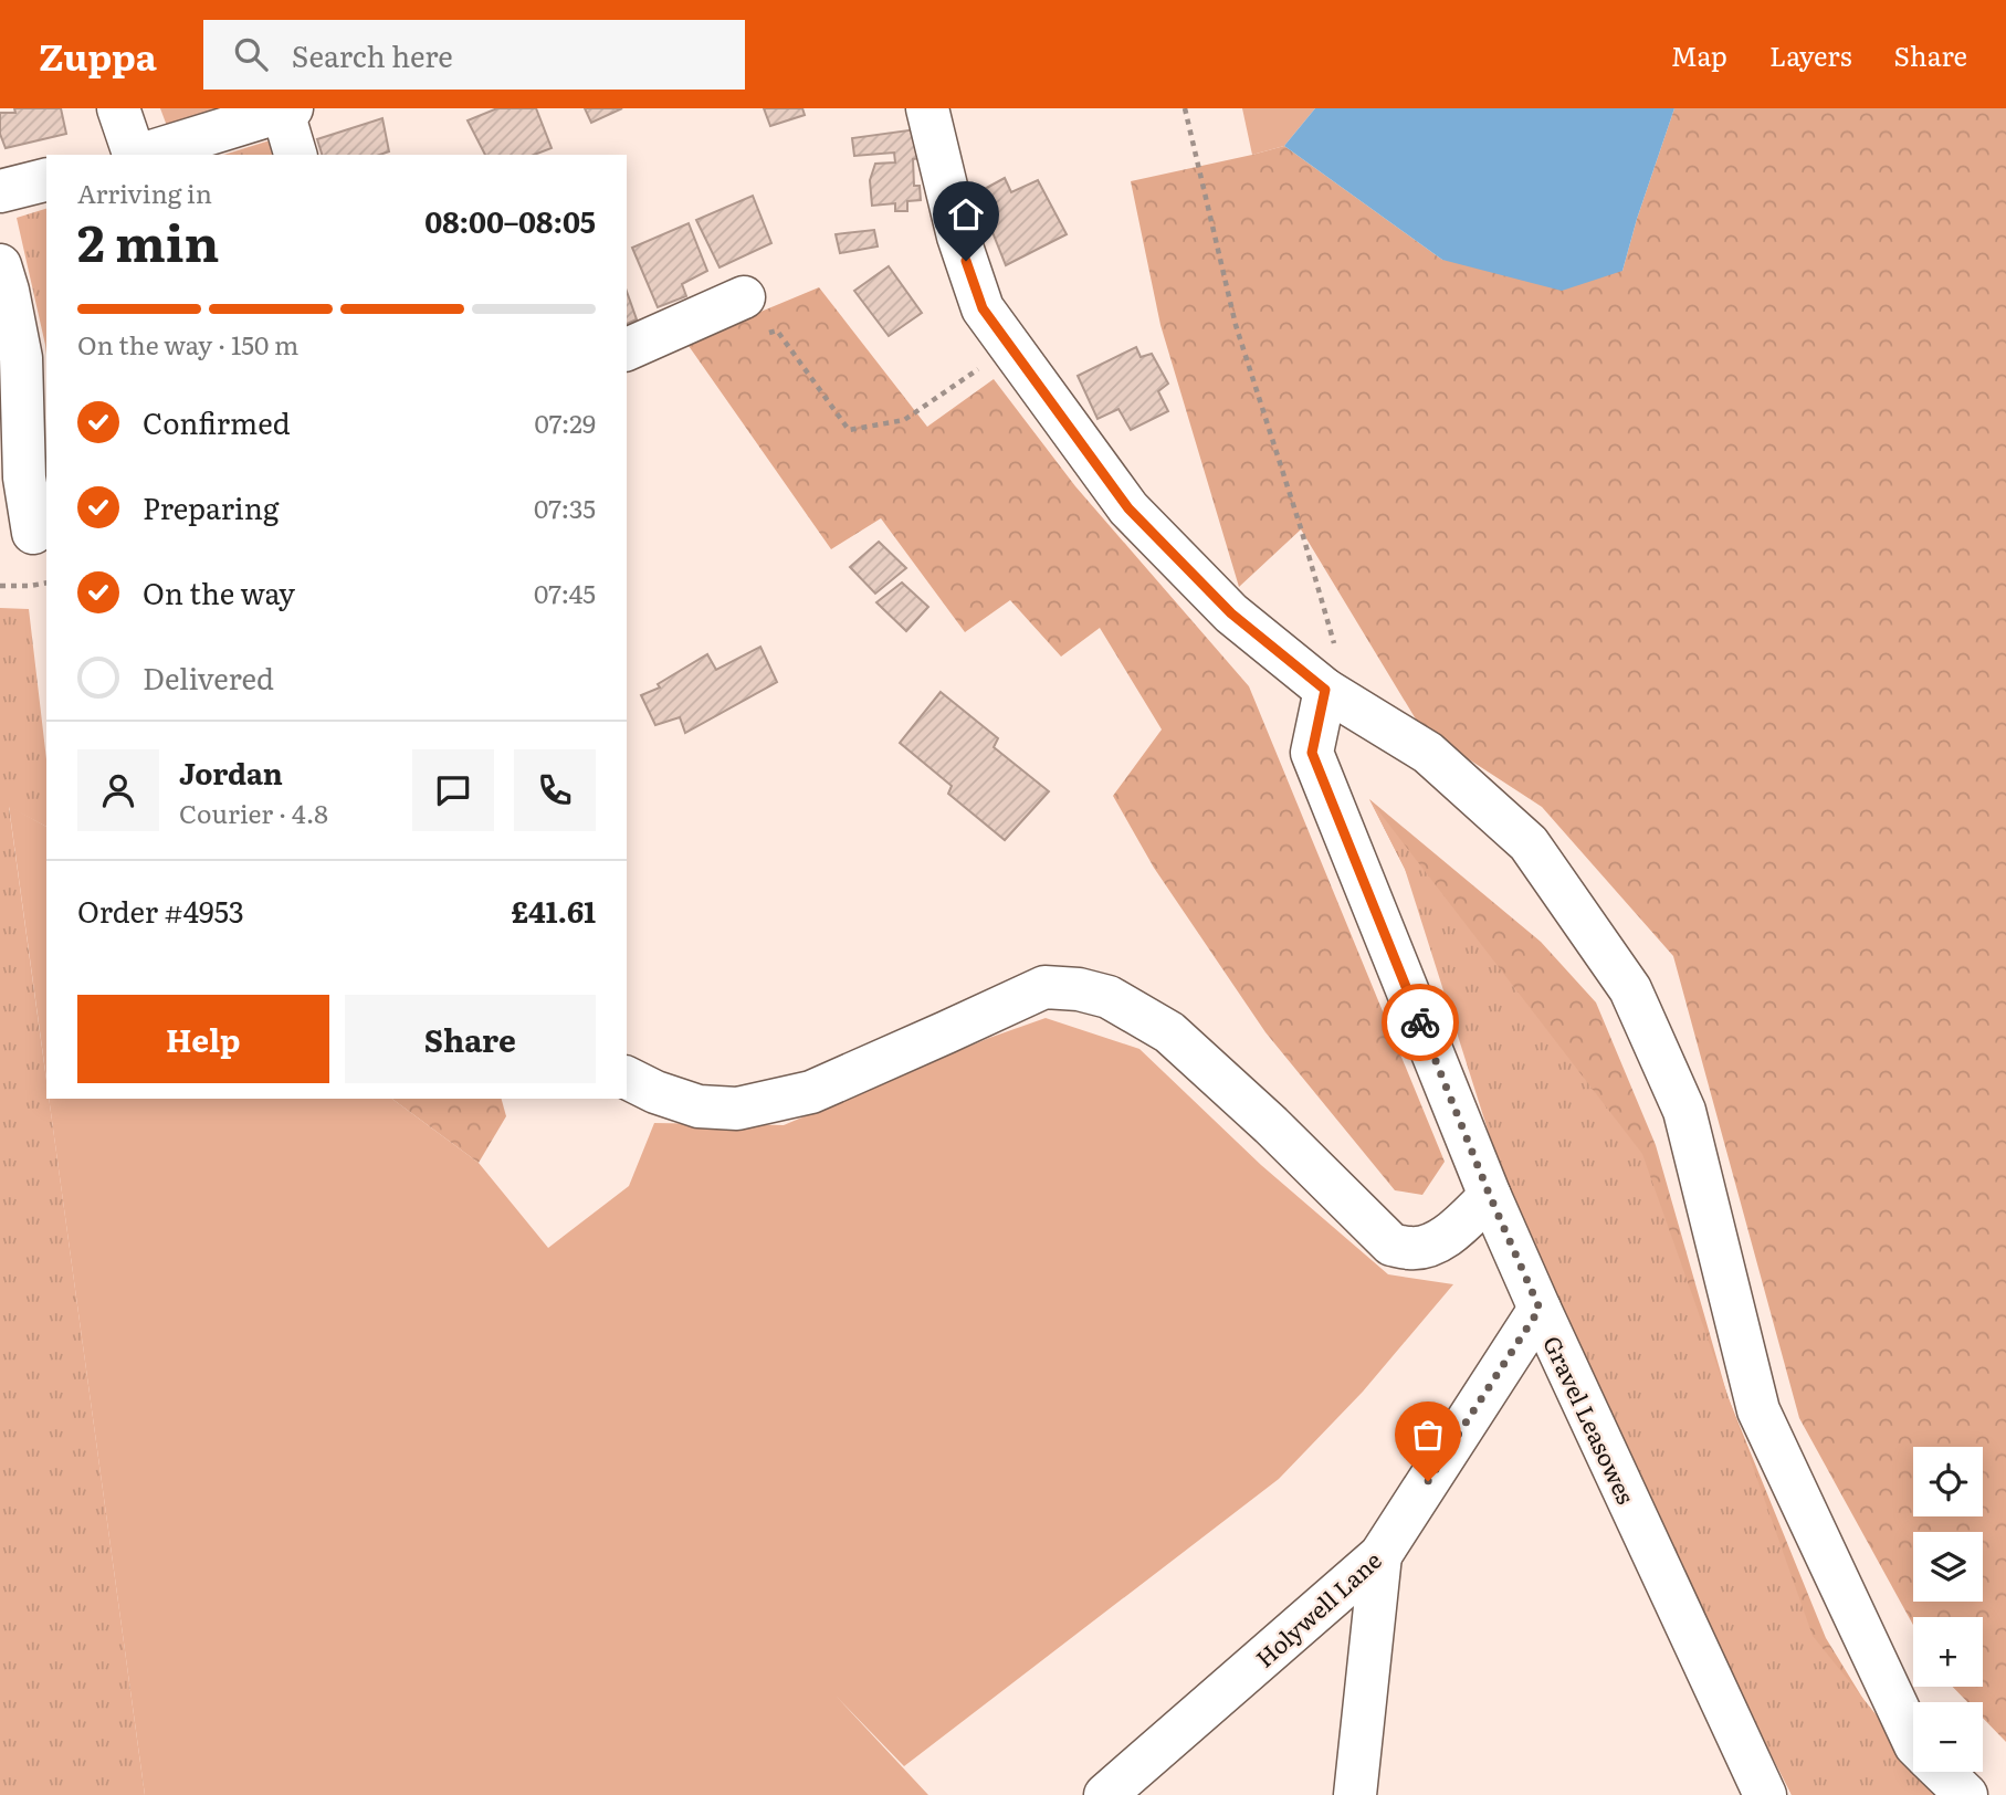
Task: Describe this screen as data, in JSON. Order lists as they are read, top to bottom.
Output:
{
  "streets": {
    "street": ["Gravel Leasowes", "Holywell Lane"]
  },
  "crossings": [
    ["Gravel Leasowes", "Holywell Lane"]
  ],
  "page": {
    "header": "Zuppa",
    "search": "Search here",
    "nav": ["Map", "Layers", "Share"],
    "heading": ["2 min", "Arriving in", "08:00–08:05"],
    "panel": [
      "Jordan",
      "Courier · 4.8",
      "Order #4953",
      "£41.61"
    ],
    "bar": "On the way · 150 m",
    "list": [
      ["Confirmed", "07:29"],
      ["Preparing", "07:35"],
      ["On the way", "07:45"],
      "Delivered"
    ],
    "buttons": ["Help", "Share"],
    "map_buttons": ["+", "−"]
  }
}
